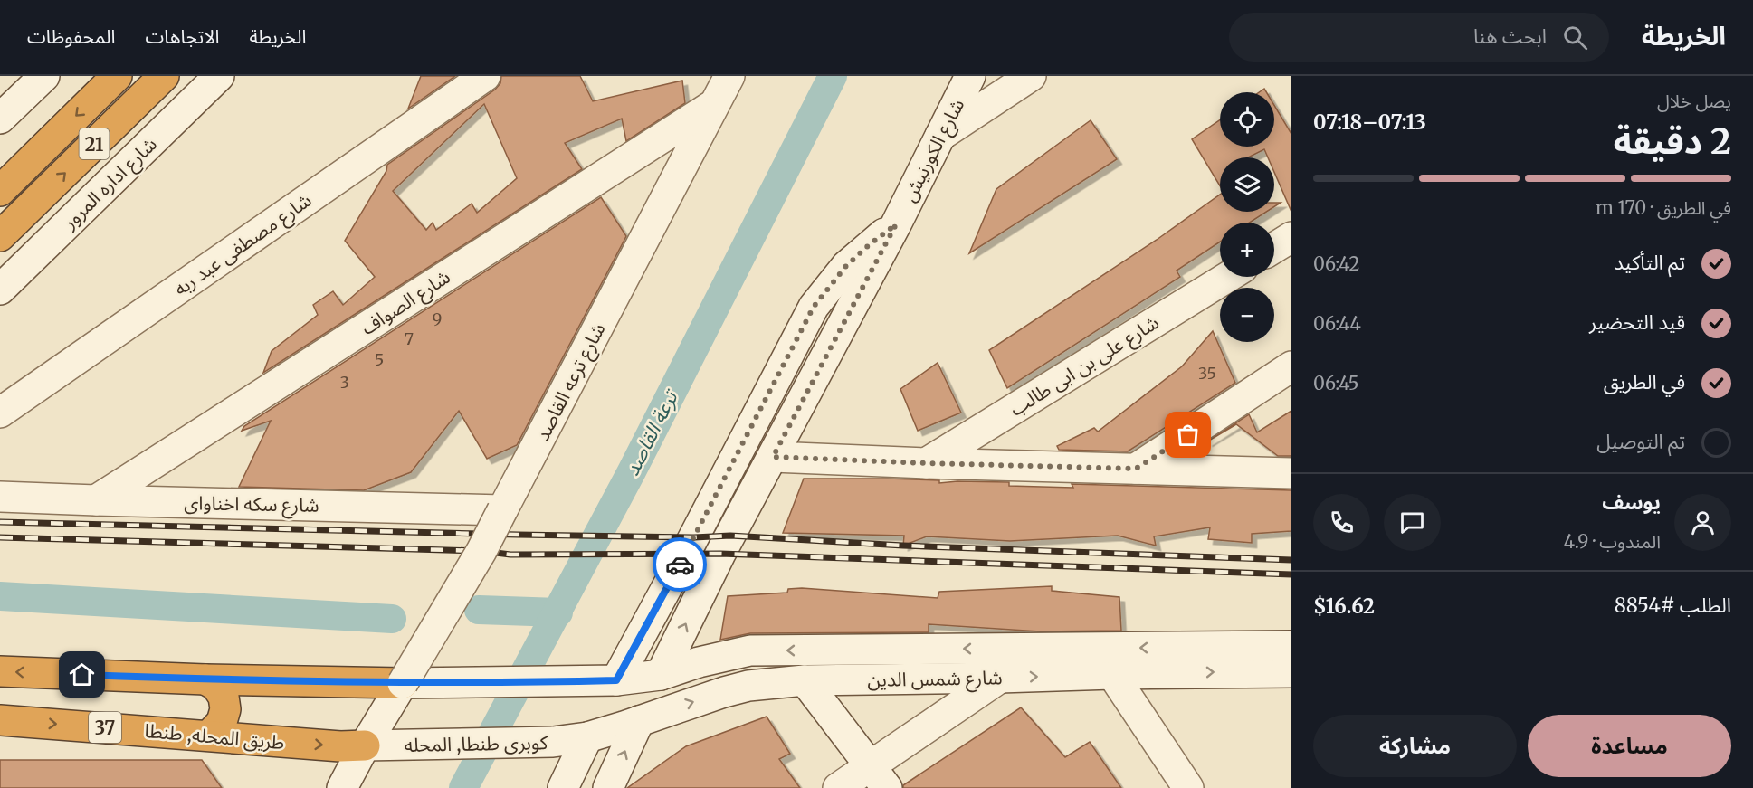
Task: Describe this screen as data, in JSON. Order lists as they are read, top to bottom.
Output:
{
  "streets": {
    "highway": ["21", "37", "طريق المحله, طنطا"],
    "street": [
      "شارع الكورنيش",
      "شارع اداره المرور",
      "شارع مصطفى عبد ربه",
      "شارع الصواف",
      "شارع على بن ابى طالب",
      "شارع ترعه القاصد",
      "شارع سكه اخناواى",
      "شارع شمس الدين",
      "كوبرى طنطا, المحله"
    ]
  },
  "crossings": [
    ["شارع الكورنيش", "شارع شمس الدين"],
    ["شارع الصواف", "شارع ترعه القاصد"],
    ["شارع الصواف", "شارع سكه اخناواى"],
    ["شارع ترعه القاصد", "شارع سكه اخناواى"],
    ["شارع ترعه القاصد", "طريق المحله, طنطا"],
    ["شارع ترعه القاصد", "كوبرى طنطا, المحله"],
    ["شارع شمس الدين", "كوبرى طنطا, المحله"],
    ["طريق المحله, طنطا", "كوبرى طنطا, المحله"]
  ],
  "water": ["ترعة القاصد"],
  "house_numbers": [
    "9",
    "7",
    "5",
    "35",
    "3"
  ],
  "page": {
    "header": "الخريطة",
    "search": "ابحث هنا",
    "nav": ["الخريطة", "الاتجاهات", "المحفوظات"],
    "heading": ["2 دقيقة", "يصل خلال", "07:13–07:18"],
    "panel": [
      "يوسف",
      "المندوب · 4.9",
      "الطلب #8854",
      "$16.62"
    ],
    "map_buttons": ["+", "−"],
    "bar": "في الطريق · 170 m",
    "list": [
      ["تم التأكيد", "06:42"],
      ["قيد التحضير", "06:44"],
      ["في الطريق", "06:45"],
      "تم التوصيل"
    ],
    "buttons": ["مساعدة", "مشاركة"]
  }
}
